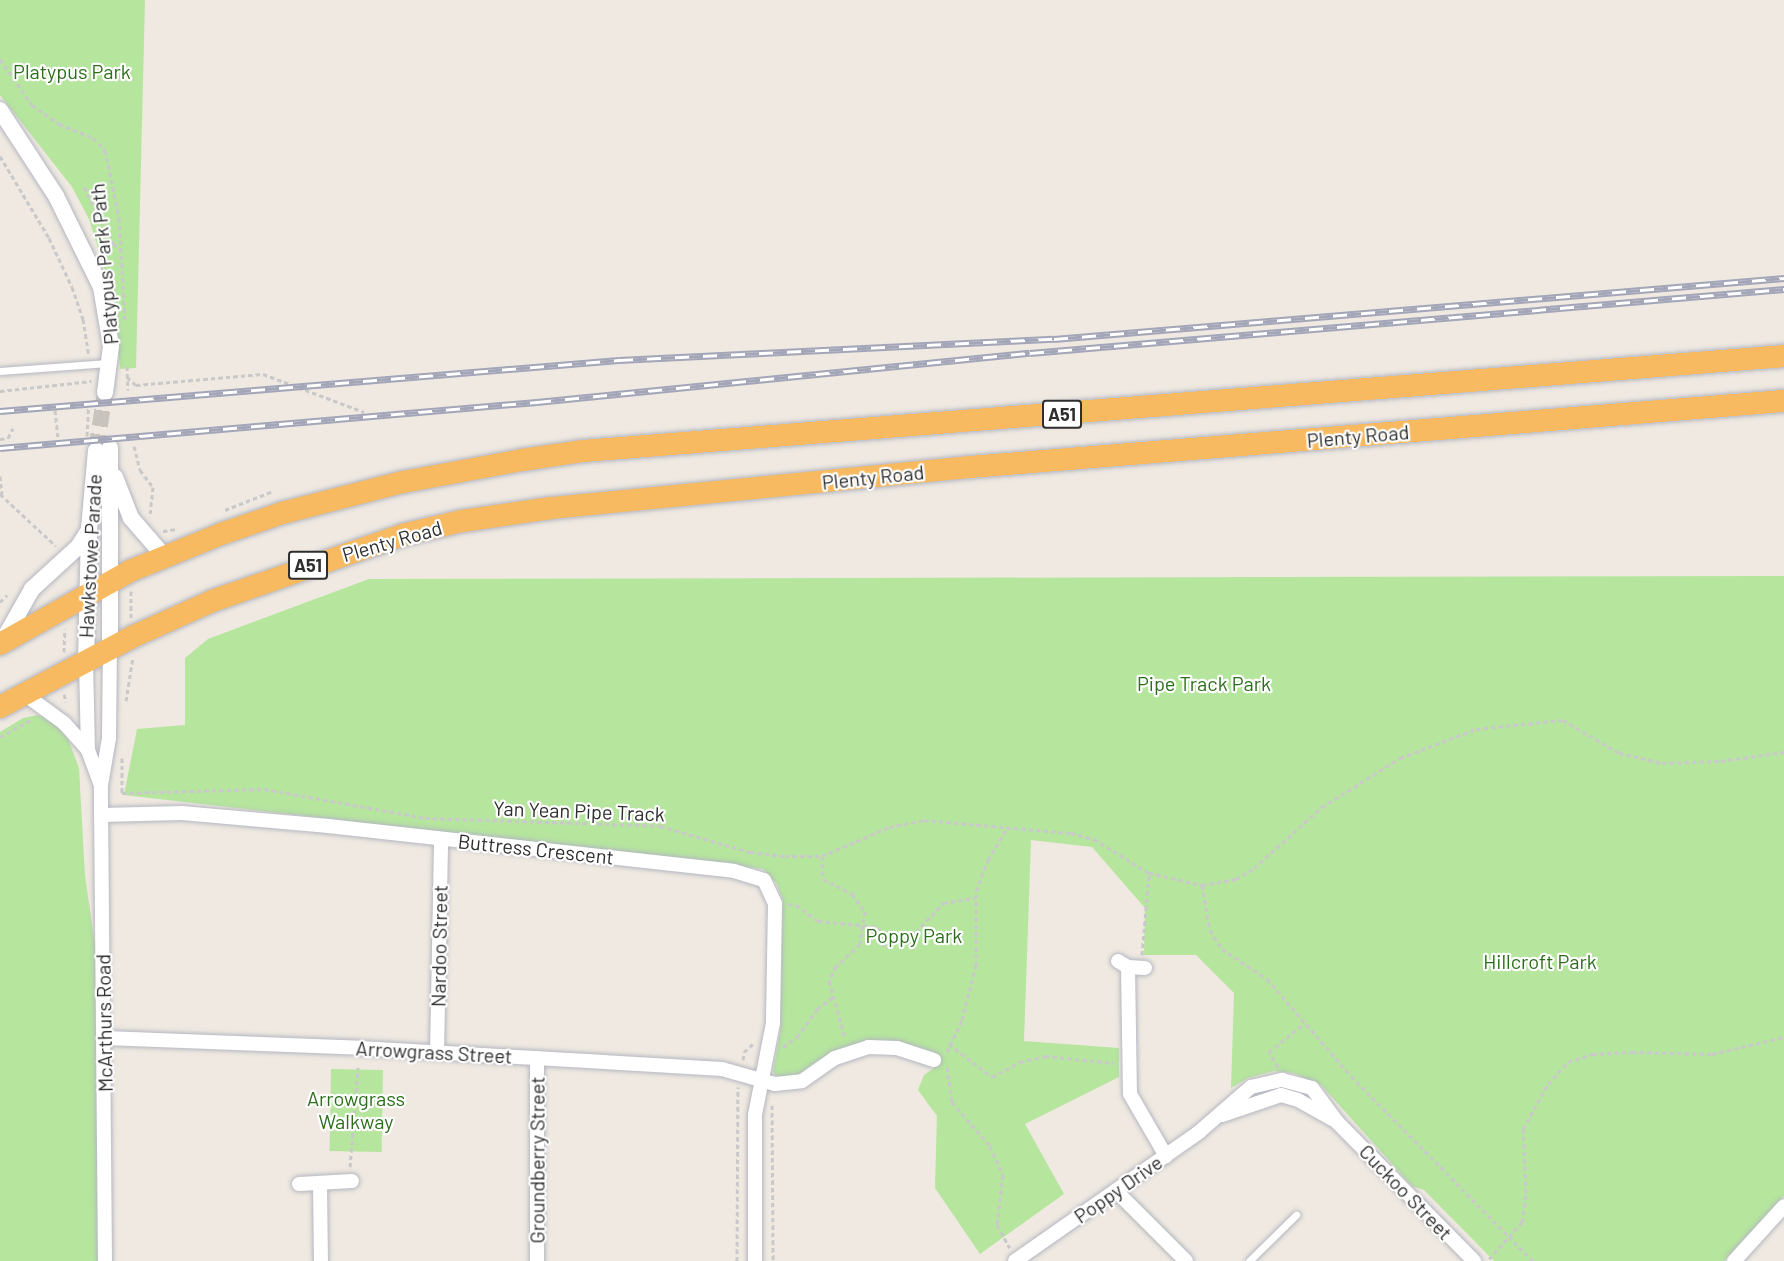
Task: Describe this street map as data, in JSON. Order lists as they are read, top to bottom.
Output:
{
  "streets": {
    "highway": ["A51", "Plenty Road"],
    "street": [
      "Hawkstowe Parade",
      "Buttress Crescent",
      "Nardoo Street",
      "McArthurs Road",
      "Arrowgrass Street",
      "Groundberry Street",
      "Poppy Drive",
      "Cuckoo Street"
    ],
    "path": ["Platypus Park Path", "Yan Yean Pipe Track"]
  },
  "crossings": [
    ["A51", "Hawkstowe Parade"],
    ["Plenty Road", "Hawkstowe Parade"],
    ["Plenty Road", "McArthurs Road"],
    ["Hawkstowe Parade", "McArthurs Road"],
    ["Buttress Crescent", "Nardoo Street"],
    ["Buttress Crescent", "McArthurs Road"],
    ["Nardoo Street", "Arrowgrass Street"],
    ["McArthurs Road", "Arrowgrass Street"],
    ["Arrowgrass Street", "Groundberry Street"],
    ["Poppy Drive", "Cuckoo Street"]
  ],
  "parks": [
    "Platypus Park",
    "Pipe Track Park",
    "Poppy Park",
    "Hillcroft Park",
    "Arrowgrass Walkway"
  ]
}
